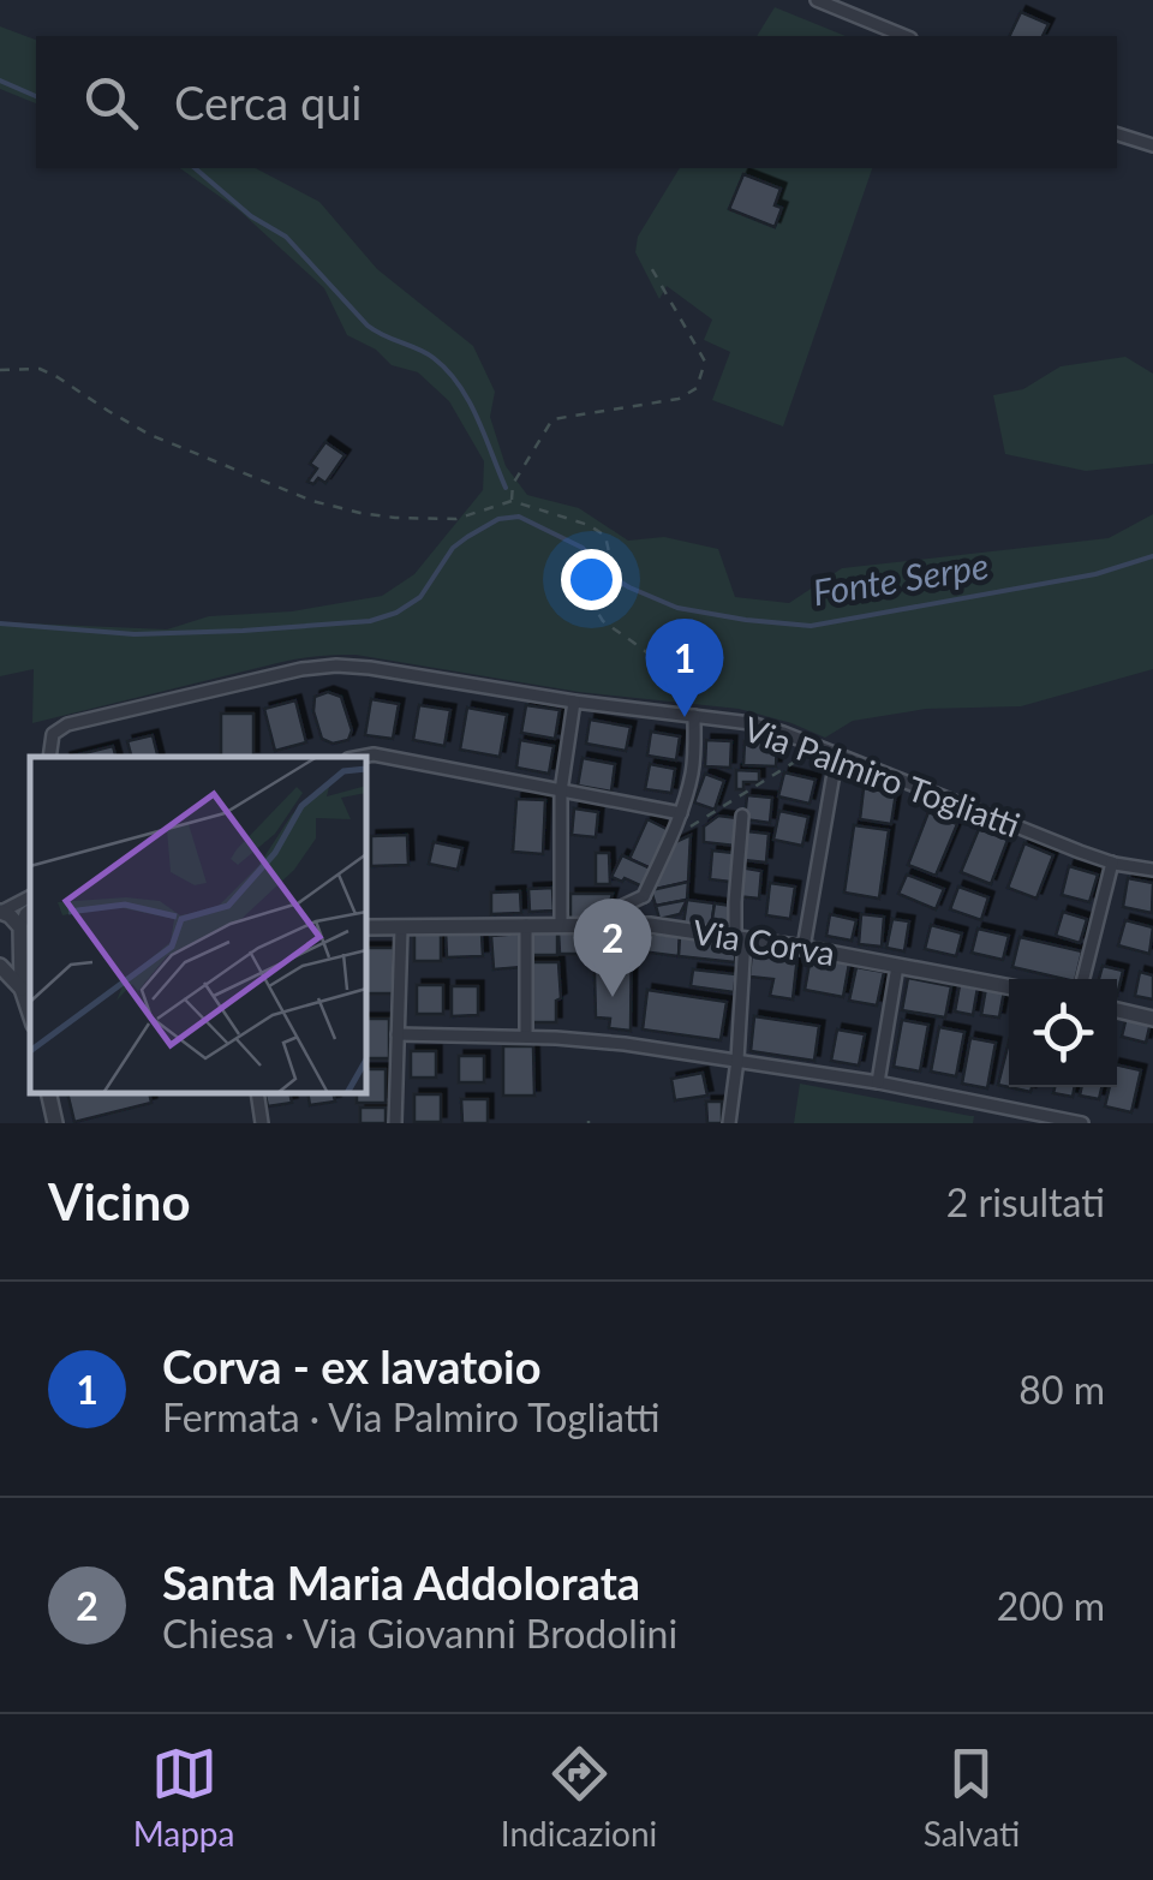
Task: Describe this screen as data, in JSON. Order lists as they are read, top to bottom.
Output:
{
  "streets": {
    "street": ["Via Palmiro Togliatti", "Via Corva"]
  },
  "water": ["Fonte Serpe"],
  "page": {
    "search": "Cerca qui",
    "pins": ["1", "2"],
    "heading": ["Vicino", "2 risultati"],
    "list": [
      {
        "mark": "1",
        "name": "Corva - ex lavatoio",
        "note": "Fermata · Via Palmiro Togliatti",
        "value": "80 m"
      },
      {
        "mark": "2",
        "name": "Santa Maria Addolorata",
        "note": "Chiesa · Via Giovanni Brodolini",
        "value": "200 m"
      }
    ],
    "nav": ["Mappa", "Indicazioni", "Salvati"]
  }
}
